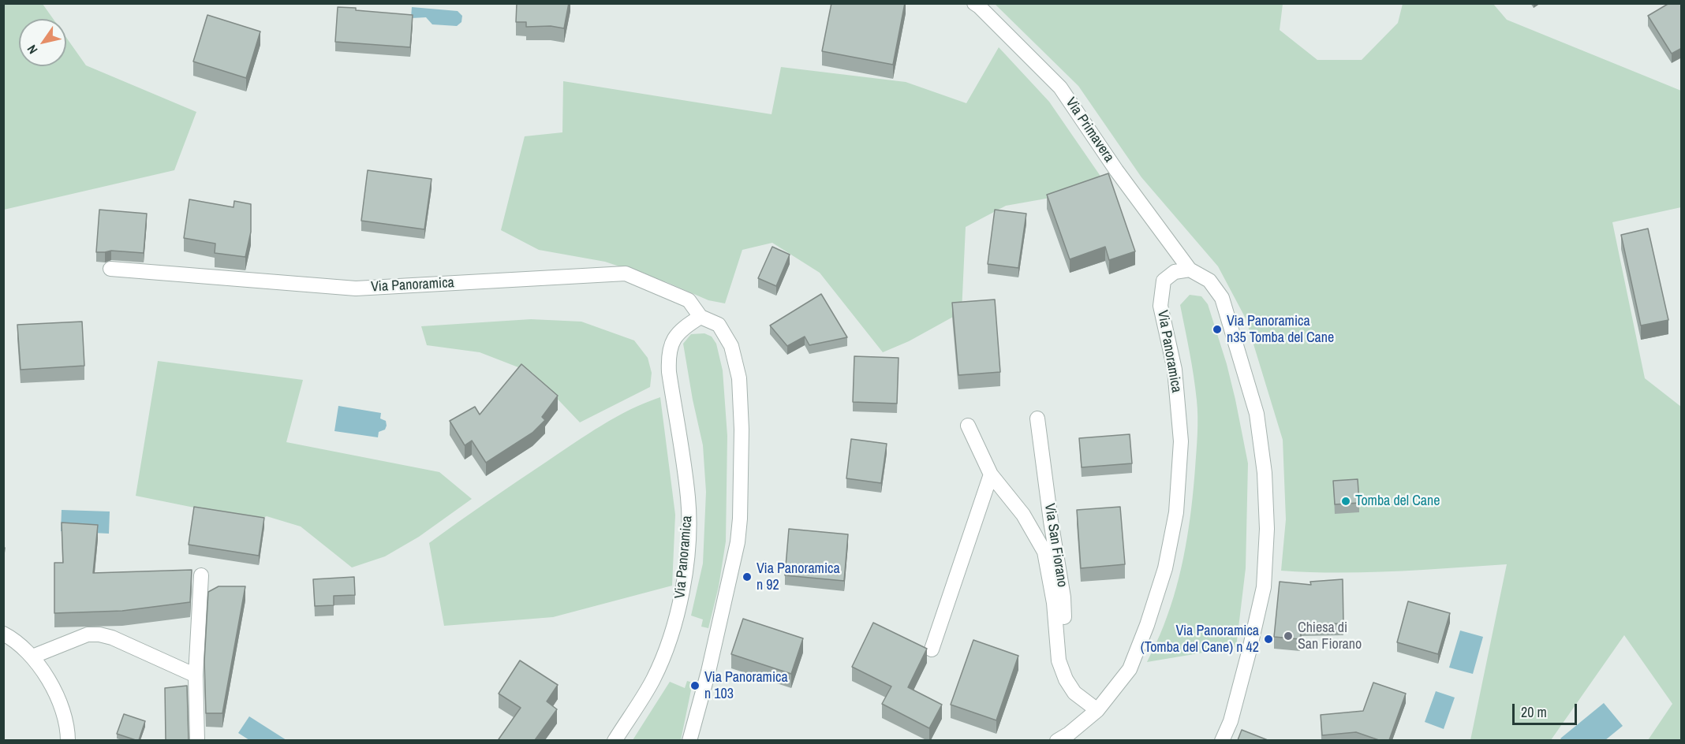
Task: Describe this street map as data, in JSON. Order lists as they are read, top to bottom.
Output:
{
  "streets": {
    "street": ["Via Primavera", "Via Panoramica", "Via San Fiorano"]
  },
  "crossings": [
    ["Via Primavera", "Via Panoramica"],
    ["Via Panoramica", "Via San Fiorano"]
  ],
  "places": [
    "Via Panoramica n35 Tomba del Cane",
    "Tomba del Cane",
    "Via Panoramica n 92",
    "Chiesa di San Fiorano",
    "Via Panoramica (Tomba del Cane) n 42",
    "Via Panoramica n 103"
  ],
  "scale_bar": "20 m",
  "north": "bottom left"
}
